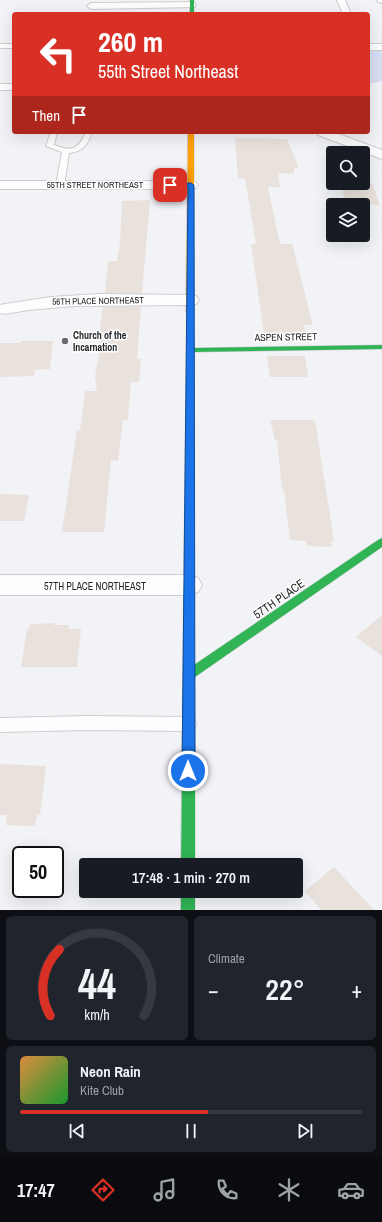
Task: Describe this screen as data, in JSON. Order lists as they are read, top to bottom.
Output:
{
  "streets": {
    "main road": ["ASPEN STREET", "57TH PLACE"],
    "street": ["55TH STREET NORTHEAST", "56TH PLACE NORTHEAST", "57TH PLACE NORTHEAST"]
  },
  "places": ["Church of the Incarnation"],
  "page": {
    "turn": ["260 m", "55th Street Northeast"],
    "then": "Then",
    "limit": "50",
    "trip": "17:48 · 1 min · 270 m",
    "tile": "Climate",
    "heat": ["−", "22°", "+"],
    "song": ["Neon Rain", "Kite Club"],
    "tabs": "17:47",
    "gauge": ["44", "km/h"]
  }
}
